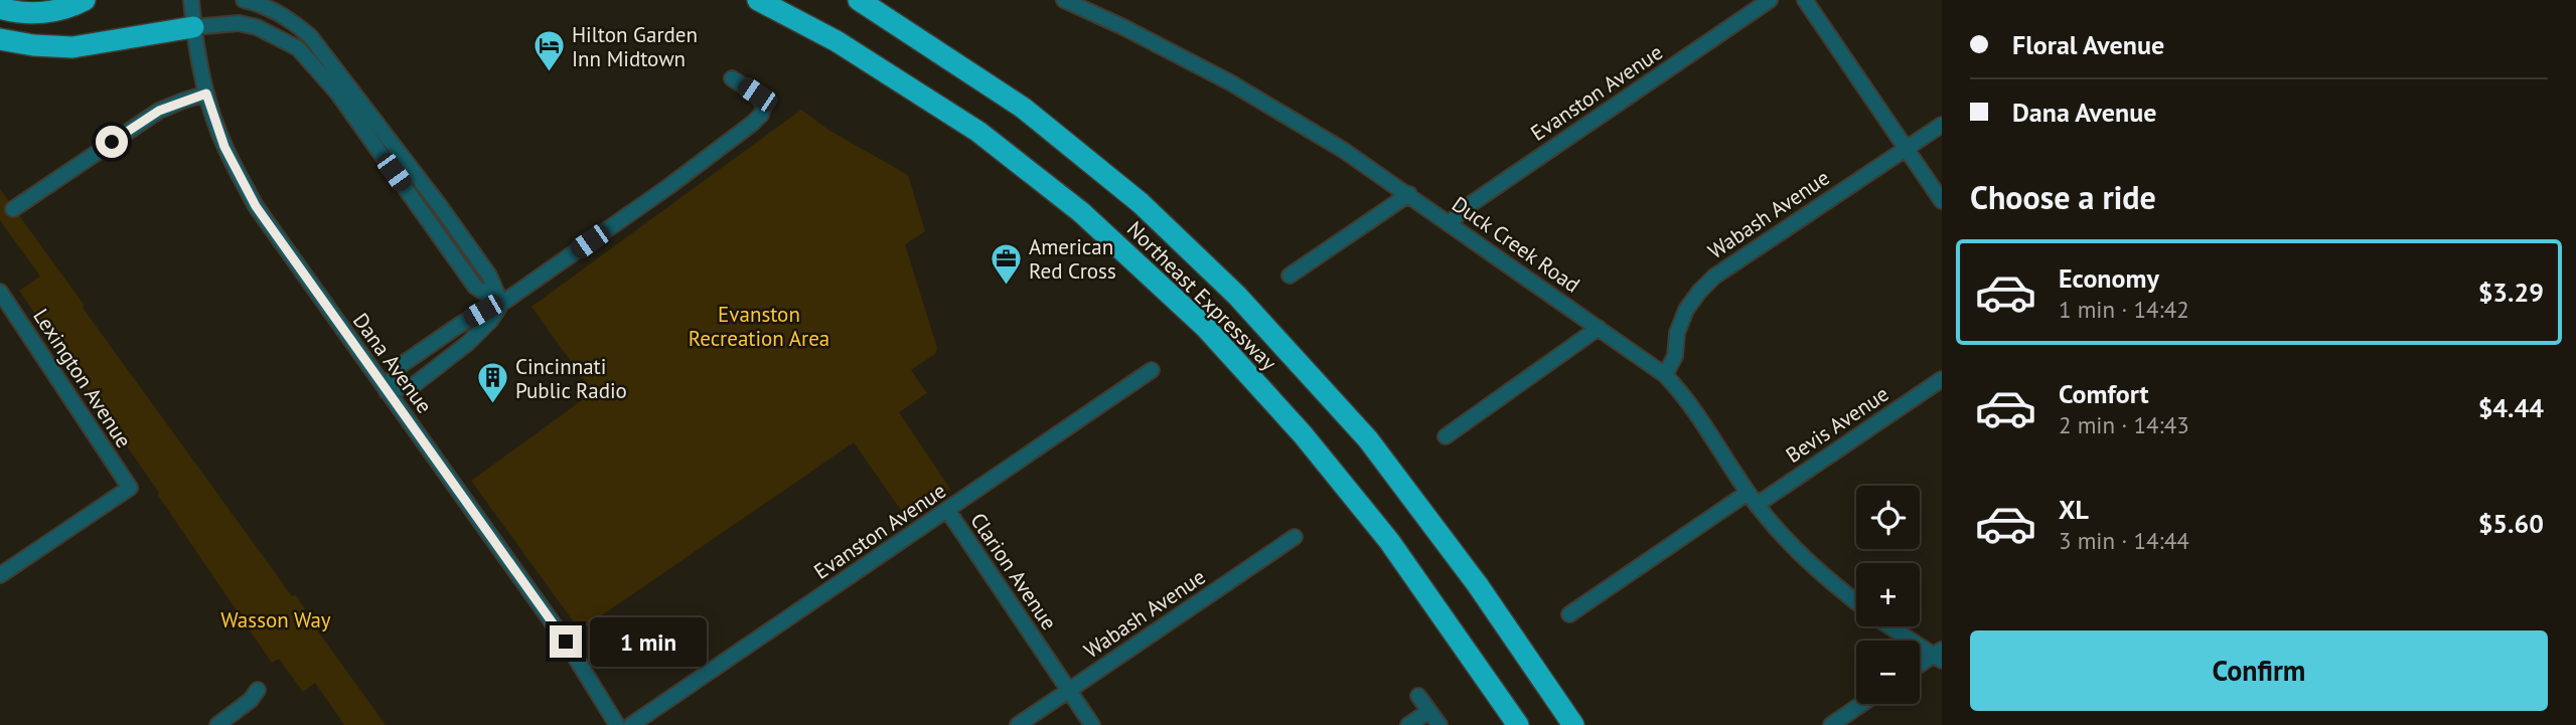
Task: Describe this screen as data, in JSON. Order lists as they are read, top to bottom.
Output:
{
  "streets": {
    "highway": ["Northeast Expressway"],
    "street": [
      "Evanston Avenue",
      "Wabash Avenue",
      "Duck Creek Road",
      "Dana Avenue",
      "Lexington Avenue",
      "Bevis Avenue",
      "Clarion Avenue"
    ]
  },
  "crossings": [
    ["Evanston Avenue", "Duck Creek Road"],
    ["Evanston Avenue", "Clarion Avenue"],
    ["Wabash Avenue", "Duck Creek Road"],
    ["Wabash Avenue", "Clarion Avenue"],
    ["Duck Creek Road", "Bevis Avenue"]
  ],
  "parks": ["Evanston Recreation Area", "Wasson Way"],
  "places": {
    "hotel": ["Hilton Garden Inn Midtown"],
    "office": ["American Red Cross"],
    "building": ["Cincinnati Public Radio"]
  },
  "page": {
    "banner": ["Floral Avenue", "Dana Avenue"],
    "heading": "Choose a ride",
    "list": [
      {
        "name": "Economy",
        "note": "1 min · 14:42",
        "value": "$3.29"
      },
      {
        "name": "Comfort",
        "note": "2 min · 14:43",
        "value": "$4.44"
      },
      {
        "name": "XL",
        "note": "3 min · 14:44",
        "value": "$5.60"
      }
    ],
    "map_buttons": ["+", "−"],
    "buttons": "Confirm",
    "bubble": "1 min"
  }
}
